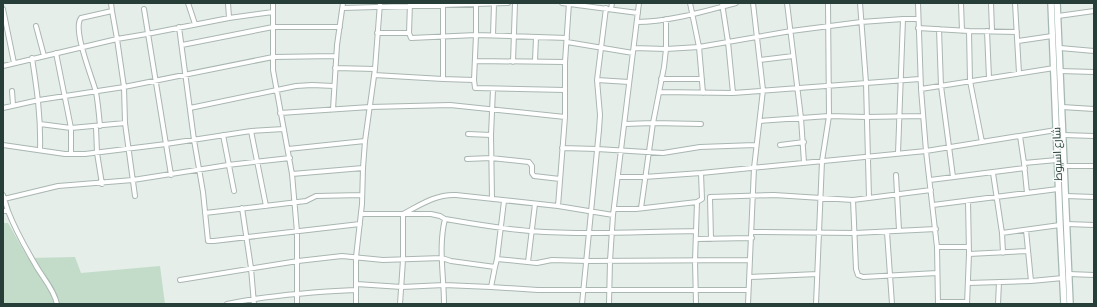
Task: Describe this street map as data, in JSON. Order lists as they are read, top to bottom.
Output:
{
  "streets": {
    "street": ["شارع اسيوط"]
  }
}
